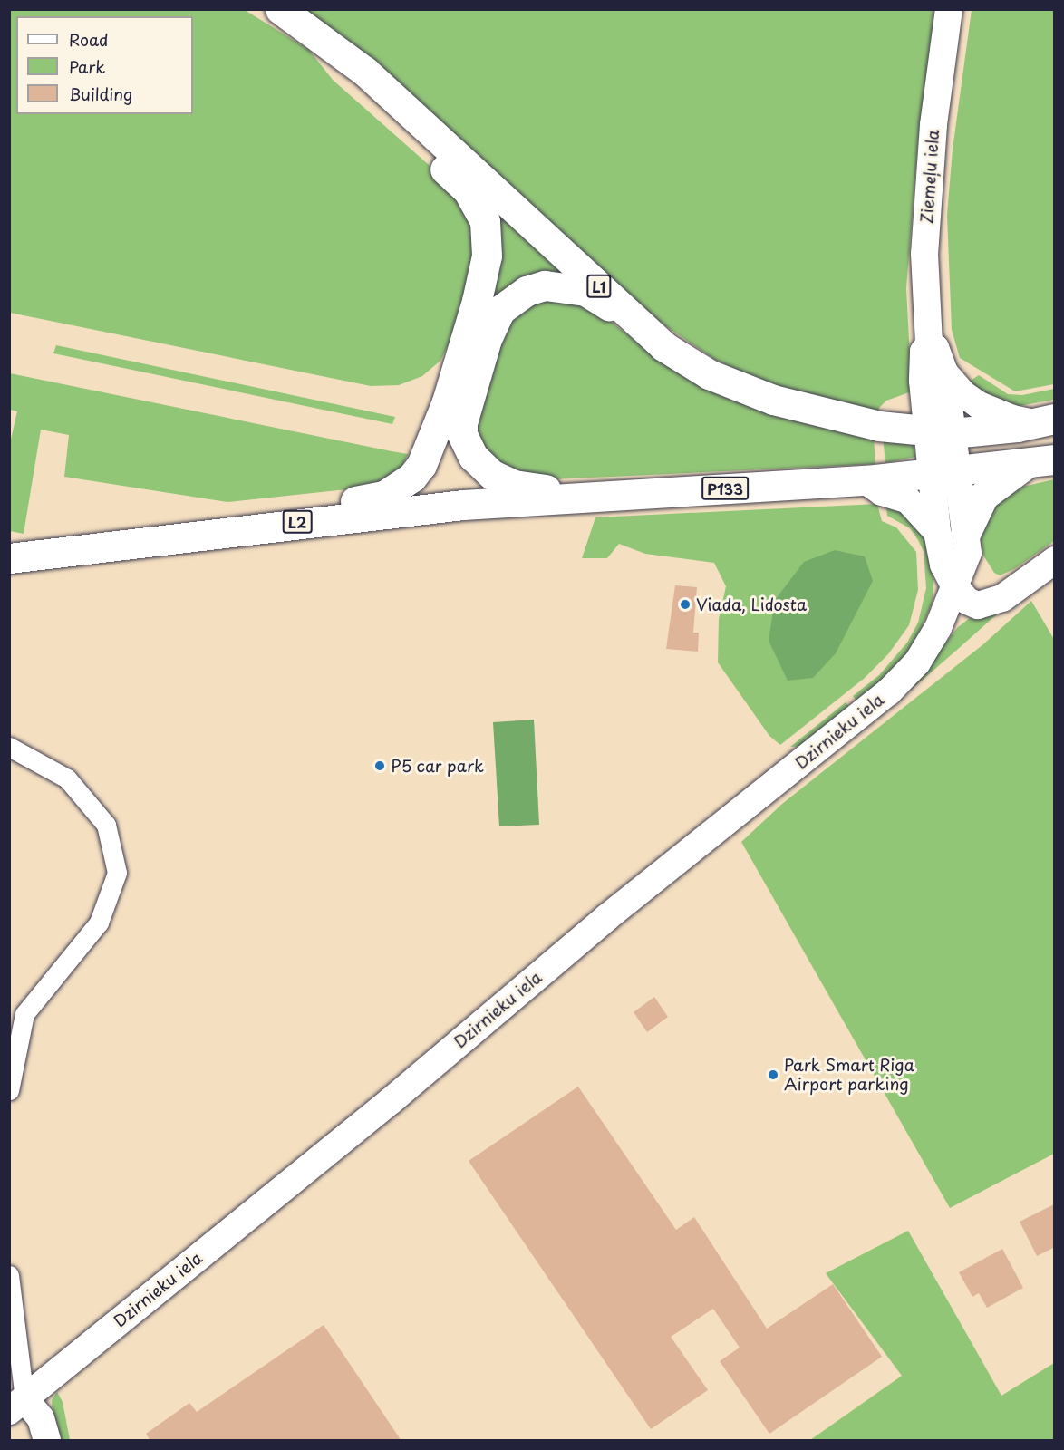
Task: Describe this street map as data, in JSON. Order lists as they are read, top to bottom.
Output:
{
  "streets": {
    "main road": ["L1", "P133", "L2"],
    "street": ["Ziemeļu iela", "Dzirnieku iela"]
  },
  "crossings": [
    ["Ziemeļu iela", "L1"],
    ["Ziemeļu iela", "Dzirnieku iela"],
    ["L1", "P133"],
    ["L1", "Dzirnieku iela"],
    ["P133", "L2"],
    ["P133", "Dzirnieku iela"]
  ],
  "places": ["Viada, Lidosta", "P5 car park", "Park Smart Riga Airport parking"],
  "legend": ["Road", "Park", "Building"]
}
